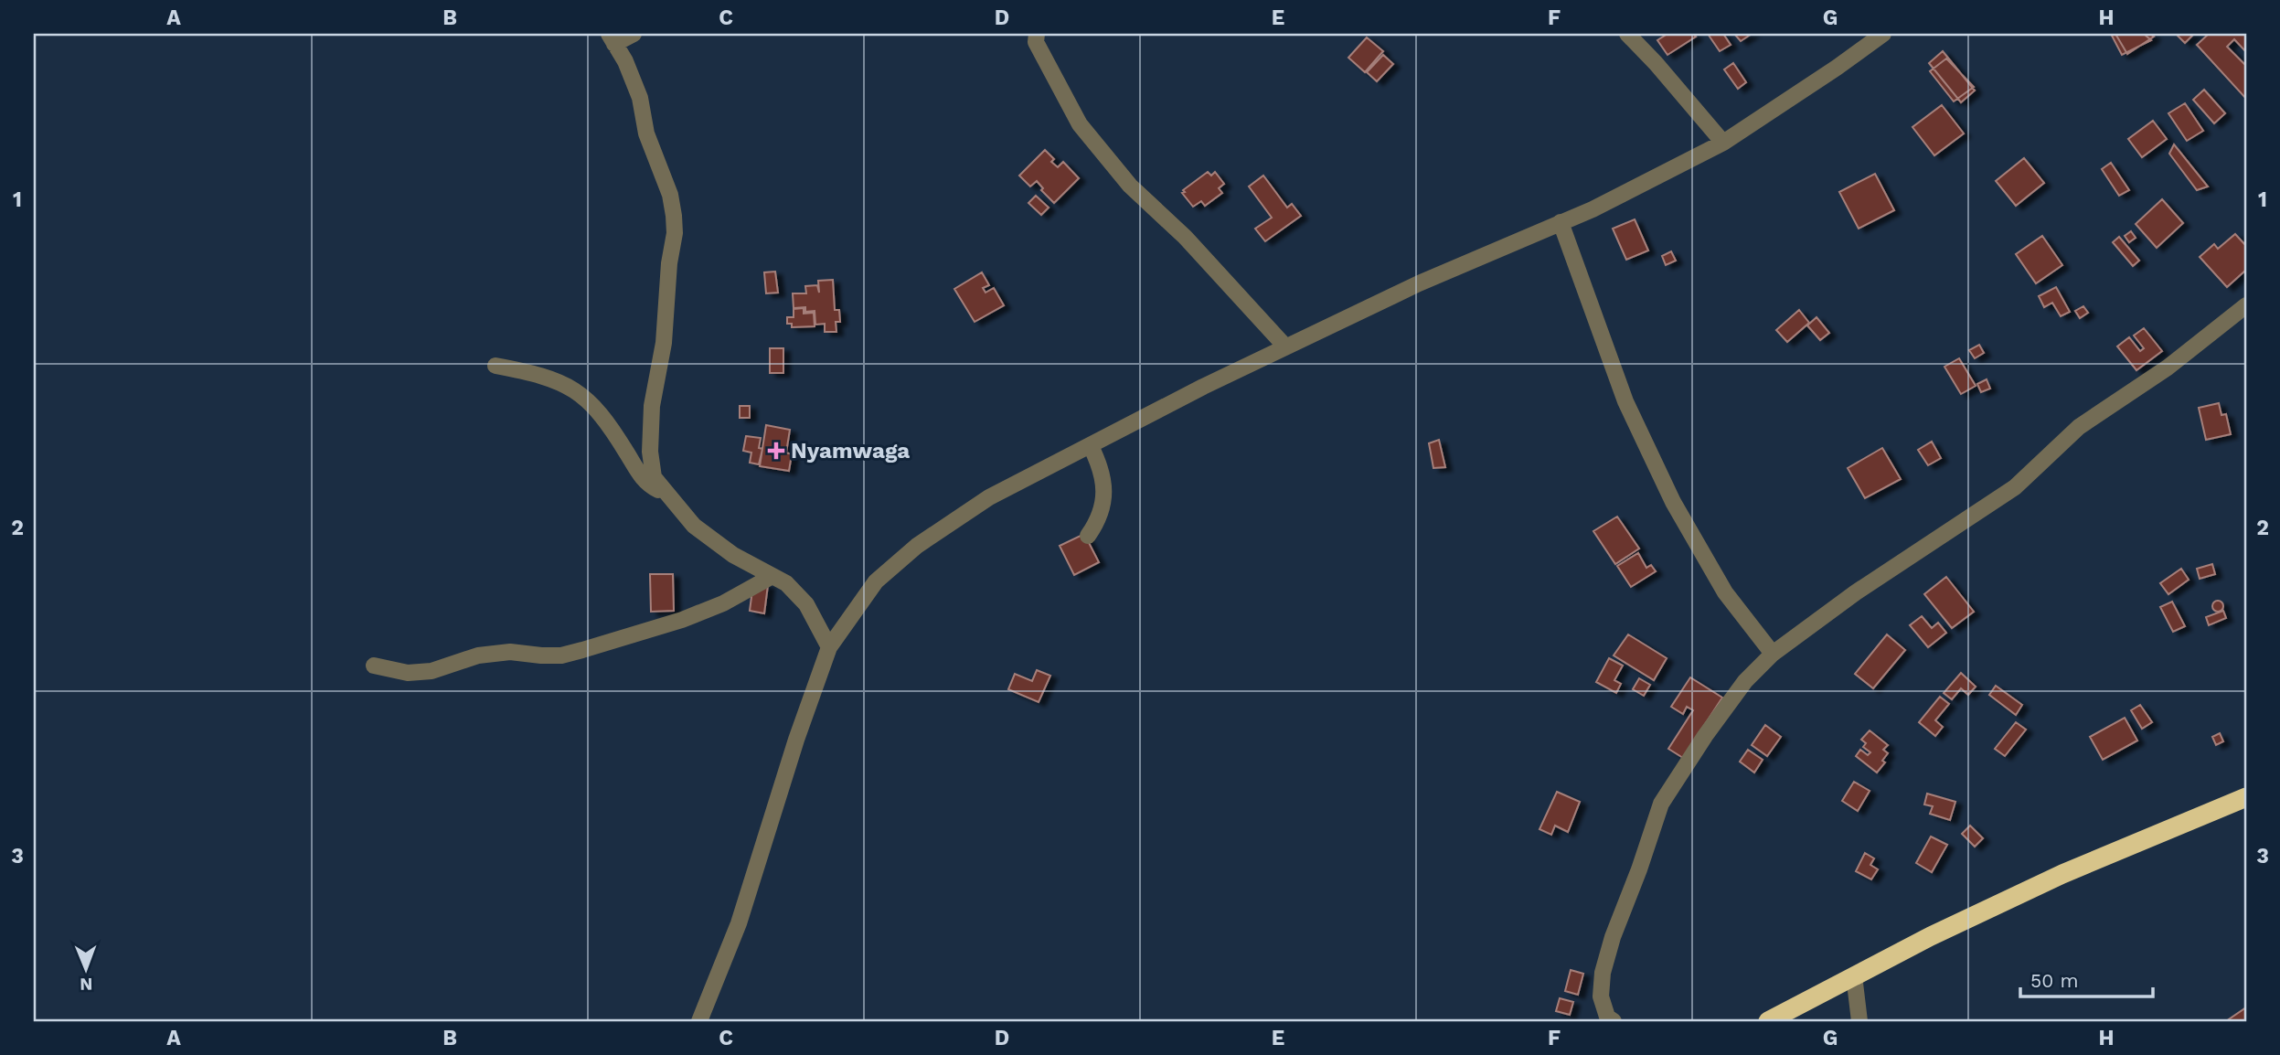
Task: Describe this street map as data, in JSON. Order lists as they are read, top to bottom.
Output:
{
  "places": {
    "health": ["Nyamwaga"]
  },
  "scale_bar": "50 m",
  "north": "bottom",
  "grid": {
    "columns": [
      "A",
      "B",
      "C",
      "D",
      "E",
      "F",
      "G",
      "H"
    ],
    "rows": ["1", "2", "3"]
  }
}
